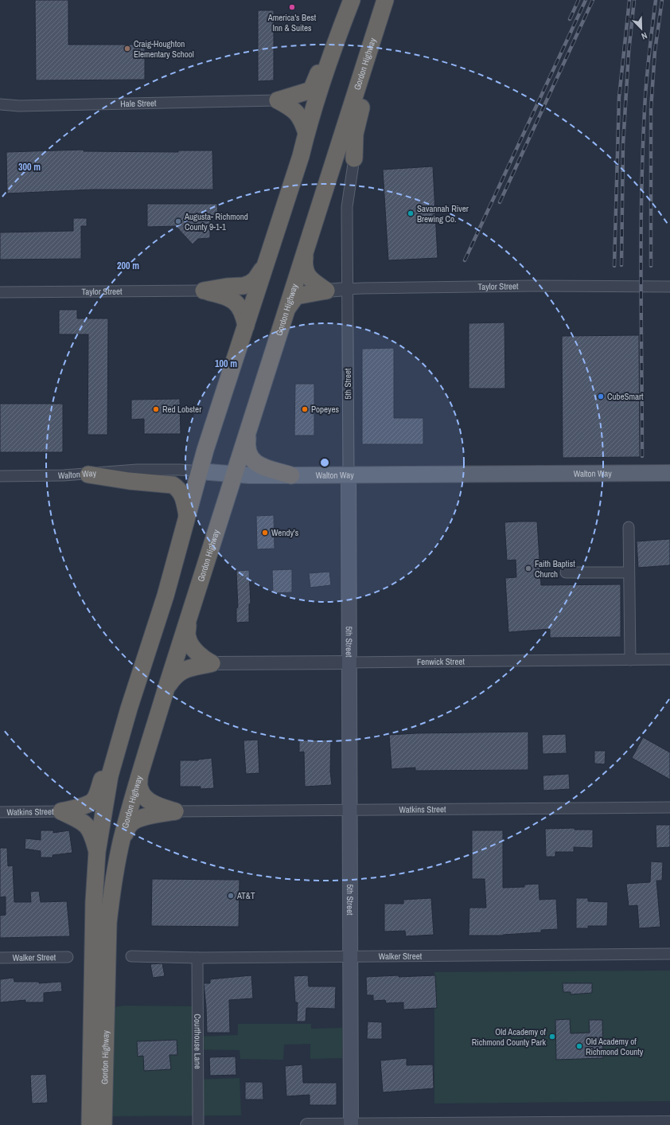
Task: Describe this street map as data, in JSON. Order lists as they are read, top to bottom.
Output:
{
  "streets": {
    "highway": ["Gordon Highway"],
    "main road": ["5th Street", "Walton Way"],
    "street": [
      "Hale Street",
      "Taylor Street",
      "Fenwick Street",
      "Watkins Street",
      "Walker Street",
      "Courthouse Lane"
    ]
  },
  "crossings": [
    ["Gordon Highway", "Walton Way"],
    ["Taylor Street", "5th Street"],
    ["5th Street", "Walton Way"],
    ["5th Street", "Fenwick Street"],
    ["5th Street", "Watkins Street"],
    ["5th Street", "Walker Street"],
    ["Walker Street", "Courthouse Lane"]
  ],
  "places": [
    "America's Best Inn & Suites",
    "Craig-Houghton Elementary School",
    "Savannah River Brewing Co.",
    "Augusta- Richmond County 9-1-1",
    "CubeSmart",
    "Red Lobster",
    "Popeyes",
    "Wendy's",
    "Faith Baptist Church",
    "AT&T",
    "Old Academy of Richmond County Park",
    "Old Academy of Richmond County"
  ],
  "north": "bottom right",
  "rings": ["300 m", "200 m", "100 m"]
}
